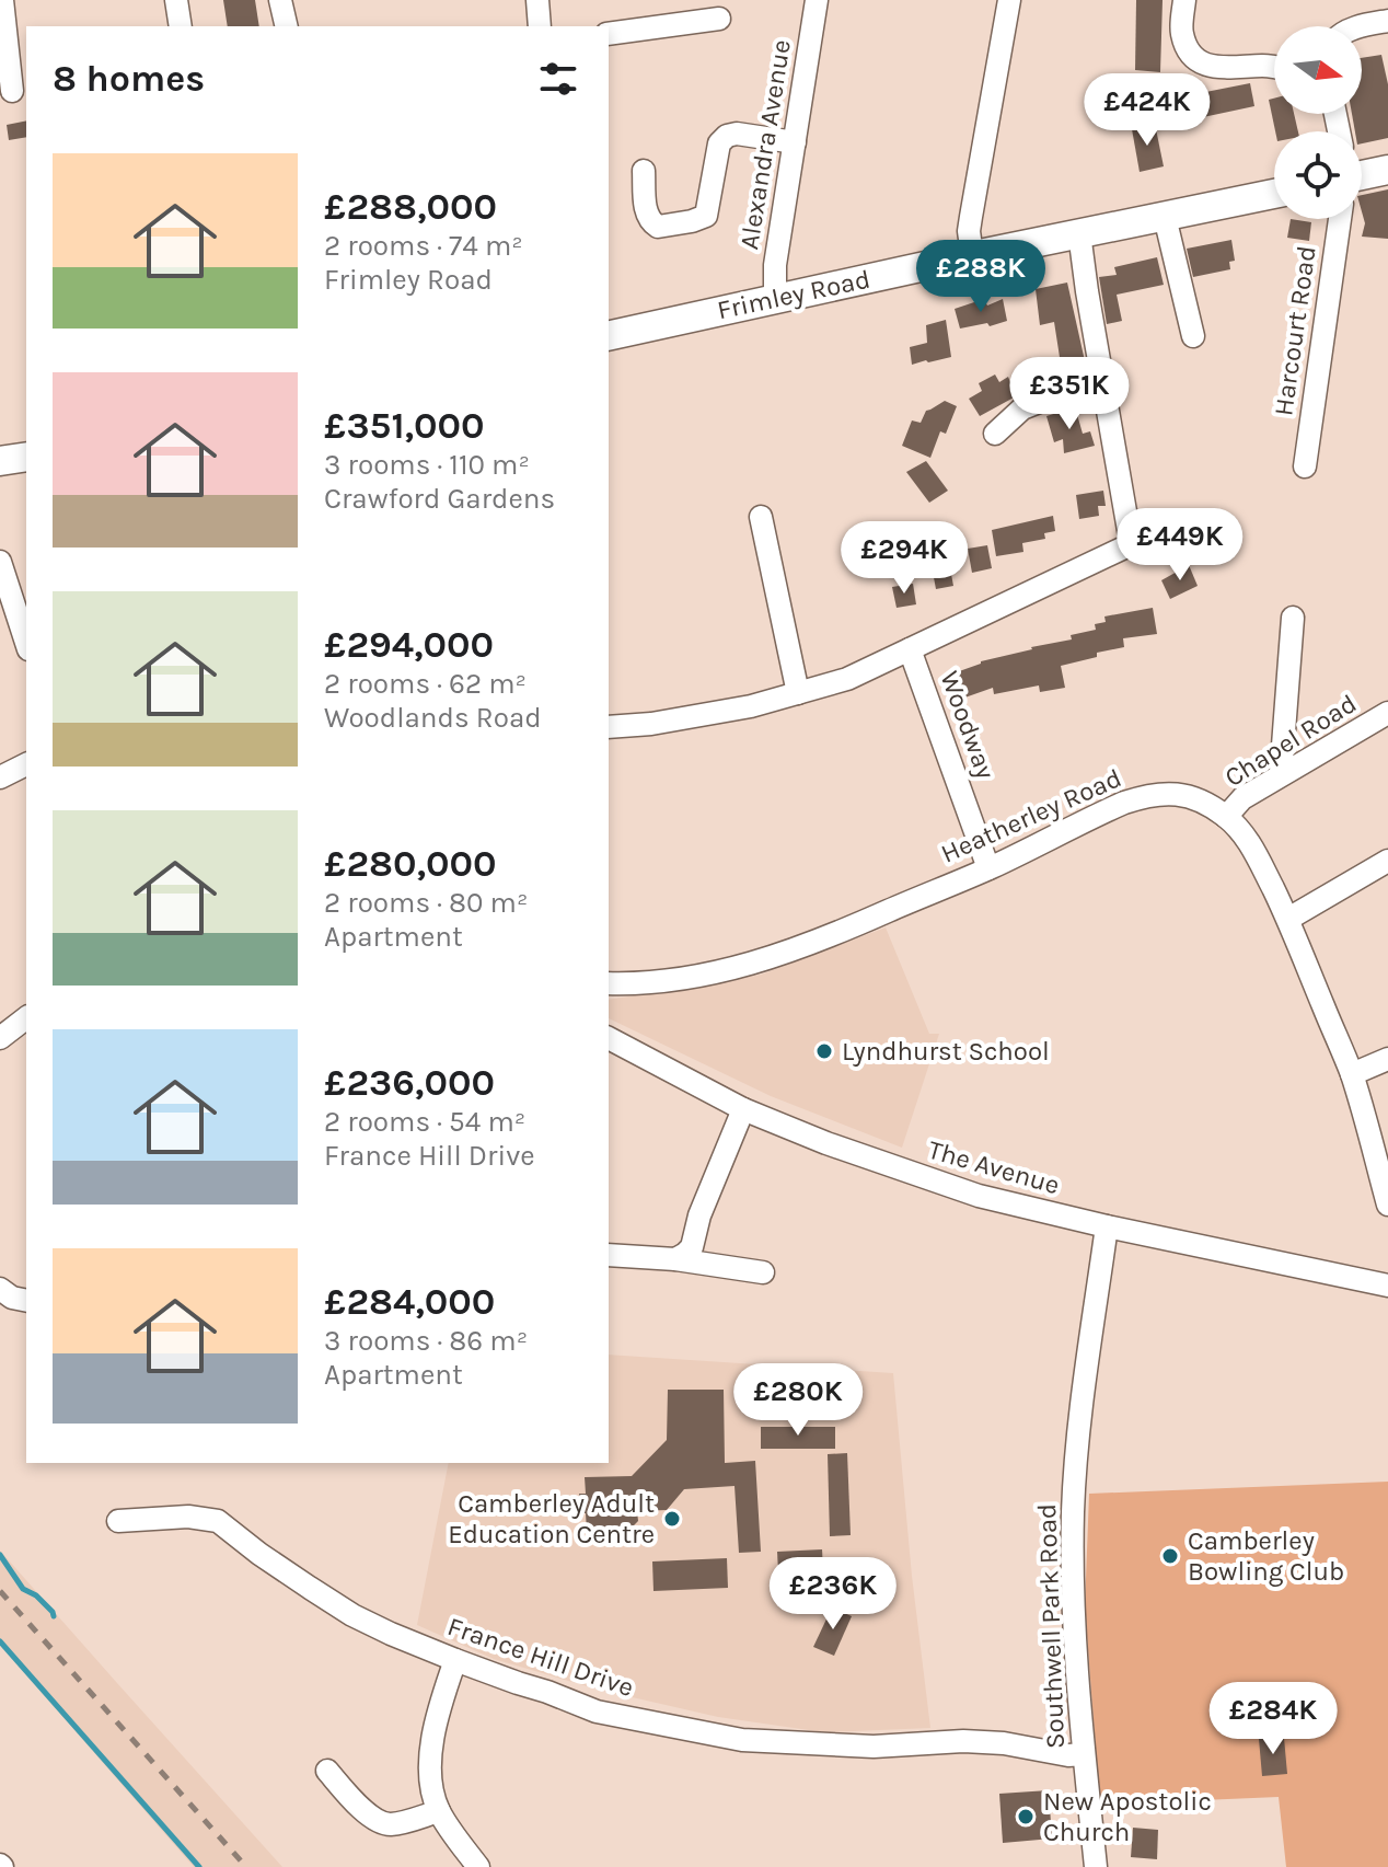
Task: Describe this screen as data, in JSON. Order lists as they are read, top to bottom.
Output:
{
  "streets": {
    "main road": ["Frimley Road"],
    "street": [
      "Alexandra Avenue",
      "Harcourt Road",
      "Woodway",
      "Chapel Road",
      "Heatherley Road",
      "The Avenue",
      "Southwell Park Road",
      "France Hill Drive"
    ]
  },
  "crossings": [
    ["Alexandra Avenue", "Frimley Road"],
    ["Woodway", "Heatherley Road"],
    ["Chapel Road", "Heatherley Road"],
    ["The Avenue", "Southwell Park Road"],
    ["Southwell Park Road", "France Hill Drive"]
  ],
  "places": [
    "Lyndhurst School",
    "Camberley Adult Education Centre",
    "Camberley Bowling Club",
    "New Apostolic Church"
  ],
  "north": "right",
  "page": {
    "heading": "8 homes",
    "price": [
      "£424K",
      "£288K",
      "£351K",
      "£449K",
      "£294K",
      "£280K",
      "£236K",
      "£284K"
    ],
    "list": [
      {
        "name": "£288,000",
        "note": "2 rooms · 74 m² · Frimley Road"
      },
      {
        "name": "£351,000",
        "note": "3 rooms · 110 m² · Crawford Gardens"
      },
      {
        "name": "£294,000",
        "note": "2 rooms · 62 m² · Woodlands Road"
      },
      {
        "name": "£280,000",
        "note": "2 rooms · 80 m² · Apartment"
      },
      {
        "name": "£236,000",
        "note": "2 rooms · 54 m² · France Hill Drive"
      },
      {
        "name": "£284,000",
        "note": "3 rooms · 86 m² · Apartment"
      }
    ]
  }
}
